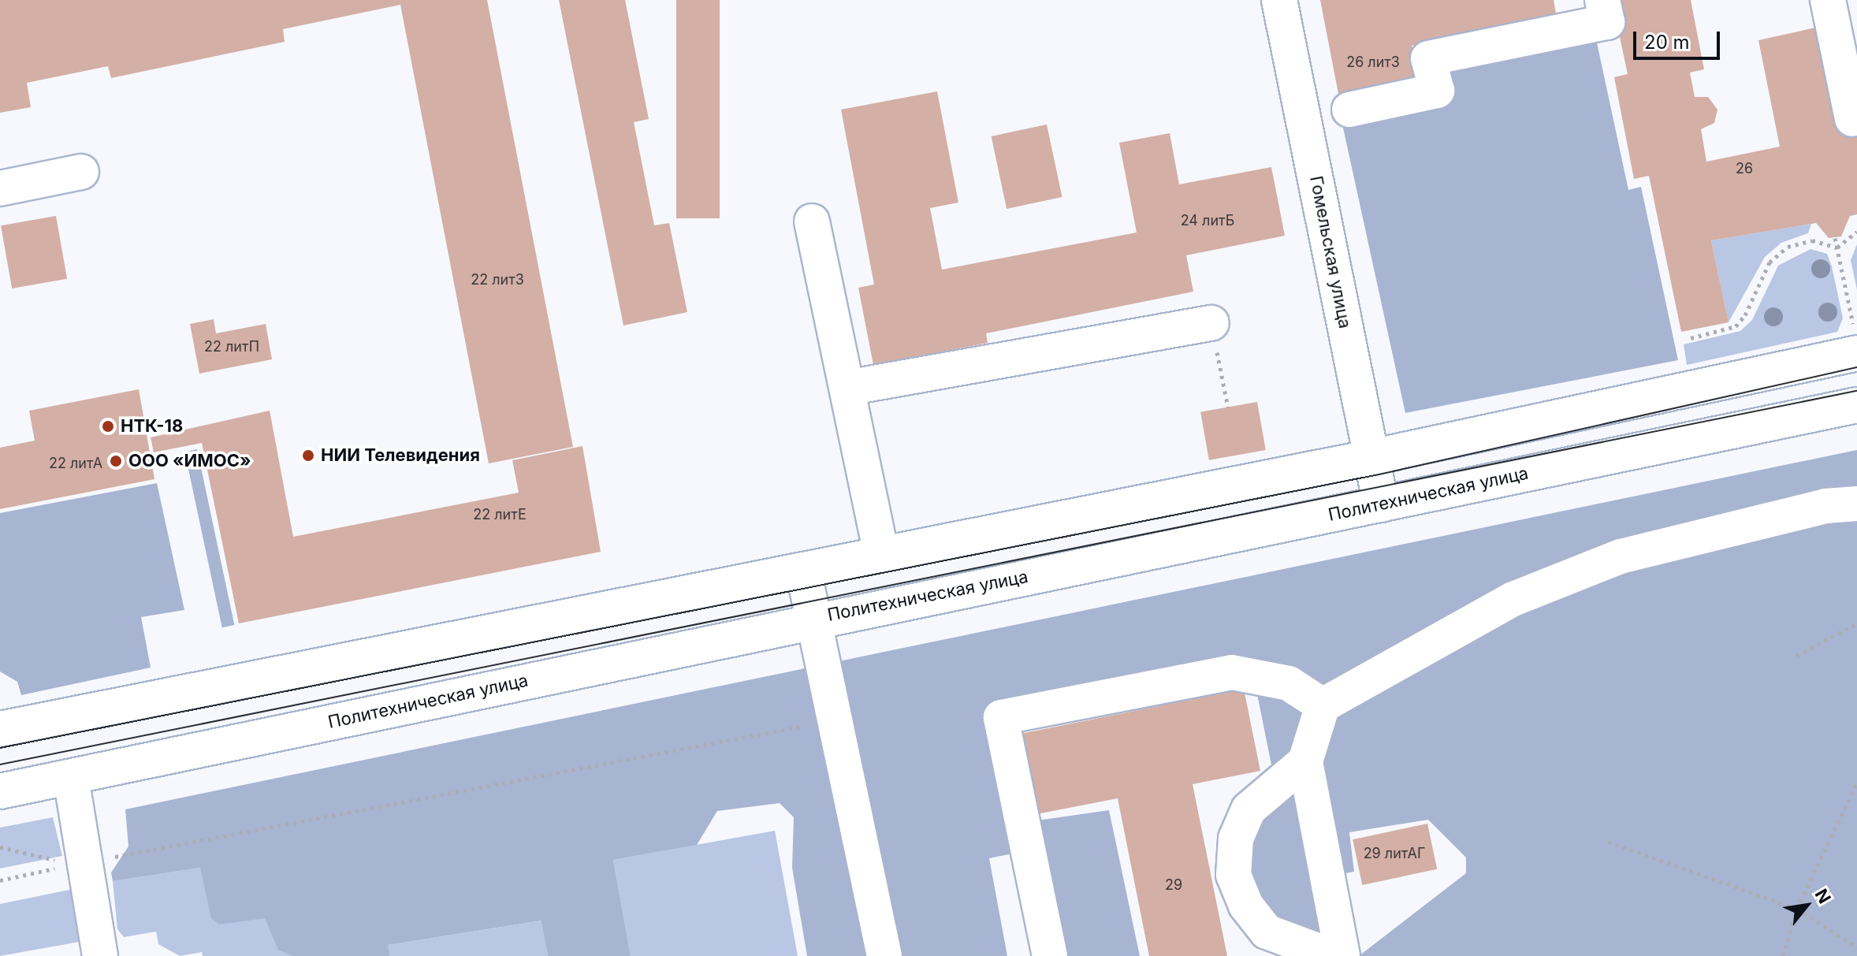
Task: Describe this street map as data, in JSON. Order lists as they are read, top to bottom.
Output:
{
  "streets": {
    "main road": ["Гомельская улица", "Политехническая улица"]
  },
  "crossings": [
    ["Гомельская улица", "Политехническая улица"]
  ],
  "places": ["НТК-18", "НИИ Телевидения", "ООО «ИМОС»"],
  "house_numbers": [
    "26 литЗ",
    "26",
    "24 литБ",
    "22 литЗ",
    "22 литП",
    "22 литА",
    "22 литЕ",
    "29 литАГ",
    "29"
  ],
  "scale_bar": "20 m",
  "north": "top right"
}
